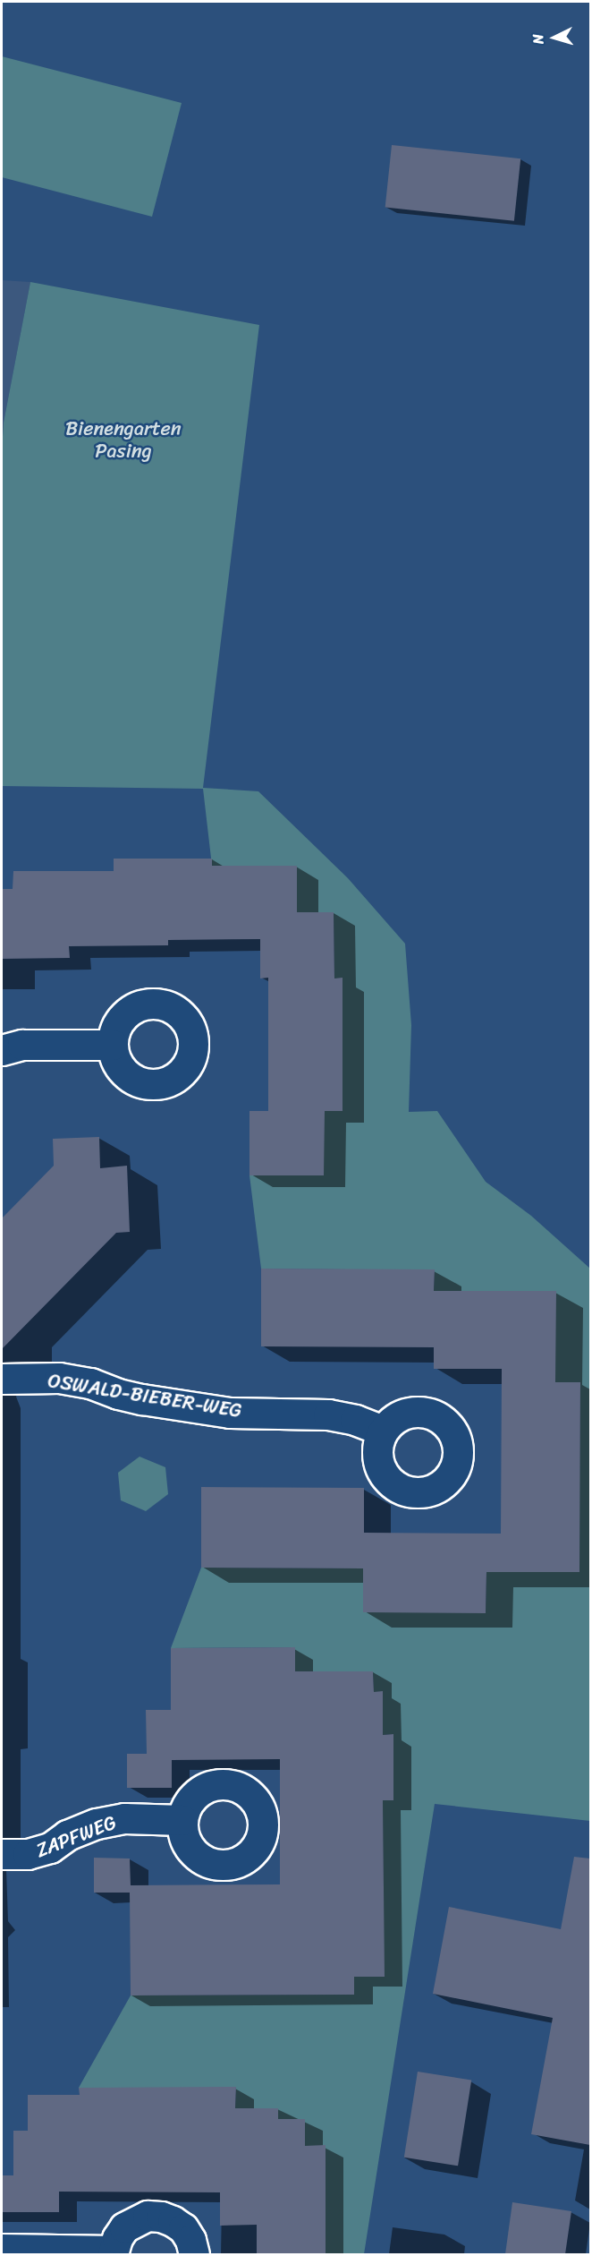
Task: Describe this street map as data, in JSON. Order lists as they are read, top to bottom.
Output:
{
  "streets": {
    "street": ["OSWALD-BIEBER-WEG", "ZAPFWEG"]
  },
  "parks": ["Bienengarten Pasing"],
  "north": "left"
}
